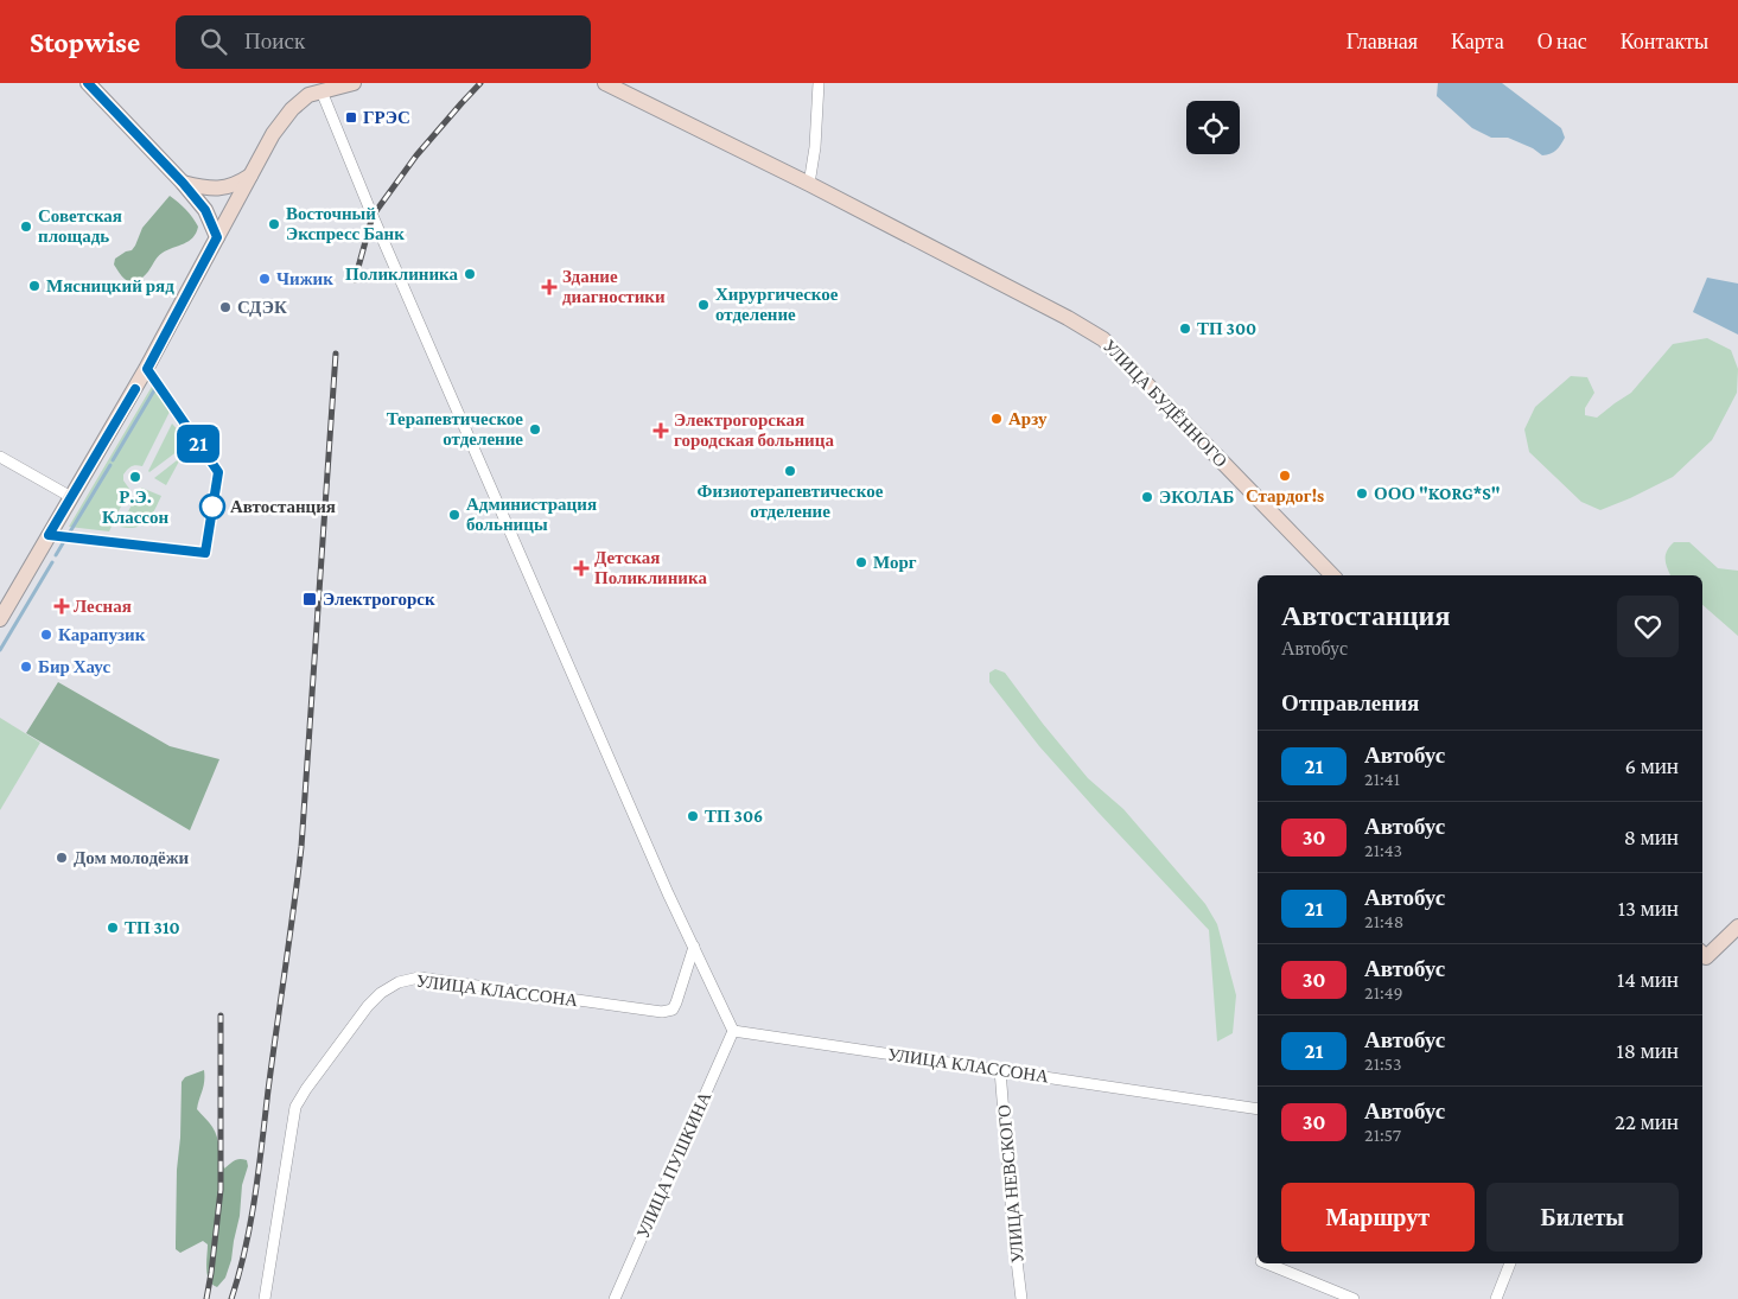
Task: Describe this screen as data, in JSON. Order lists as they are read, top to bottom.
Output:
{
  "streets": {
    "street": [
      "УЛИЦА БУДЁННОГО",
      "УЛИЦА КЛАССОНА",
      "УЛИЦА ПУШКИНА",
      "УЛИЦА НЕВСКОГО"
    ]
  },
  "crossings": [
    ["УЛИЦА КЛАССОНА", "УЛИЦА ПУШКИНА"],
    ["УЛИЦА КЛАССОНА", "УЛИЦА НЕВСКОГО"]
  ],
  "places": {
    "transit": ["ГРЭС", "Электрогорск"],
    "other": [
      "Восточный Экспресс Банк",
      "Советская площадь",
      "Поликлиника",
      "Чижик",
      "Мясницкий ряд",
      "Хирургическое отделение",
      "СДЭК",
      "ТП 300",
      "Арзу",
      "Терапевтическое отделение",
      "Физиотерапевтическое отделение",
      "Стардог!s",
      "Р.Э. Классон",
      "ООО \"KORG*S\"",
      "ЭКОЛАБ",
      "Автостанция",
      "Администрация больницы",
      "Морг",
      "Карапузик",
      "Бир Хаус",
      "ТП 306",
      "Дом молодёжи",
      "ТП 310"
    ],
    "health": [
      "Здание диагностики",
      "Электрогорская городская больница",
      "Детская Поликлиника",
      "Лесная"
    ]
  },
  "lines": ["bus line 21"],
  "page": {
    "header": "Stopwise",
    "search": "Поиск",
    "nav": [
      "Главная",
      "Карта",
      "О нас",
      "Контакты"
    ],
    "on_map": "21",
    "heading": [
      ["Автостанция", "Автобус"],
      "Отправления"
    ],
    "list": [
      {
        "mark": "21",
        "name": "Автобус",
        "note": "21:41",
        "value": "6 мин"
      },
      {
        "mark": "30",
        "name": "Автобус",
        "note": "21:43",
        "value": "8 мин"
      },
      {
        "mark": "21",
        "name": "Автобус",
        "note": "21:48",
        "value": "13 мин"
      },
      {
        "mark": "30",
        "name": "Автобус",
        "note": "21:49",
        "value": "14 мин"
      },
      {
        "mark": "21",
        "name": "Автобус",
        "note": "21:53",
        "value": "18 мин"
      },
      {
        "mark": "30",
        "name": "Автобус",
        "note": "21:57",
        "value": "22 мин"
      }
    ],
    "buttons": ["Маршрут", "Билеты"]
  }
}
